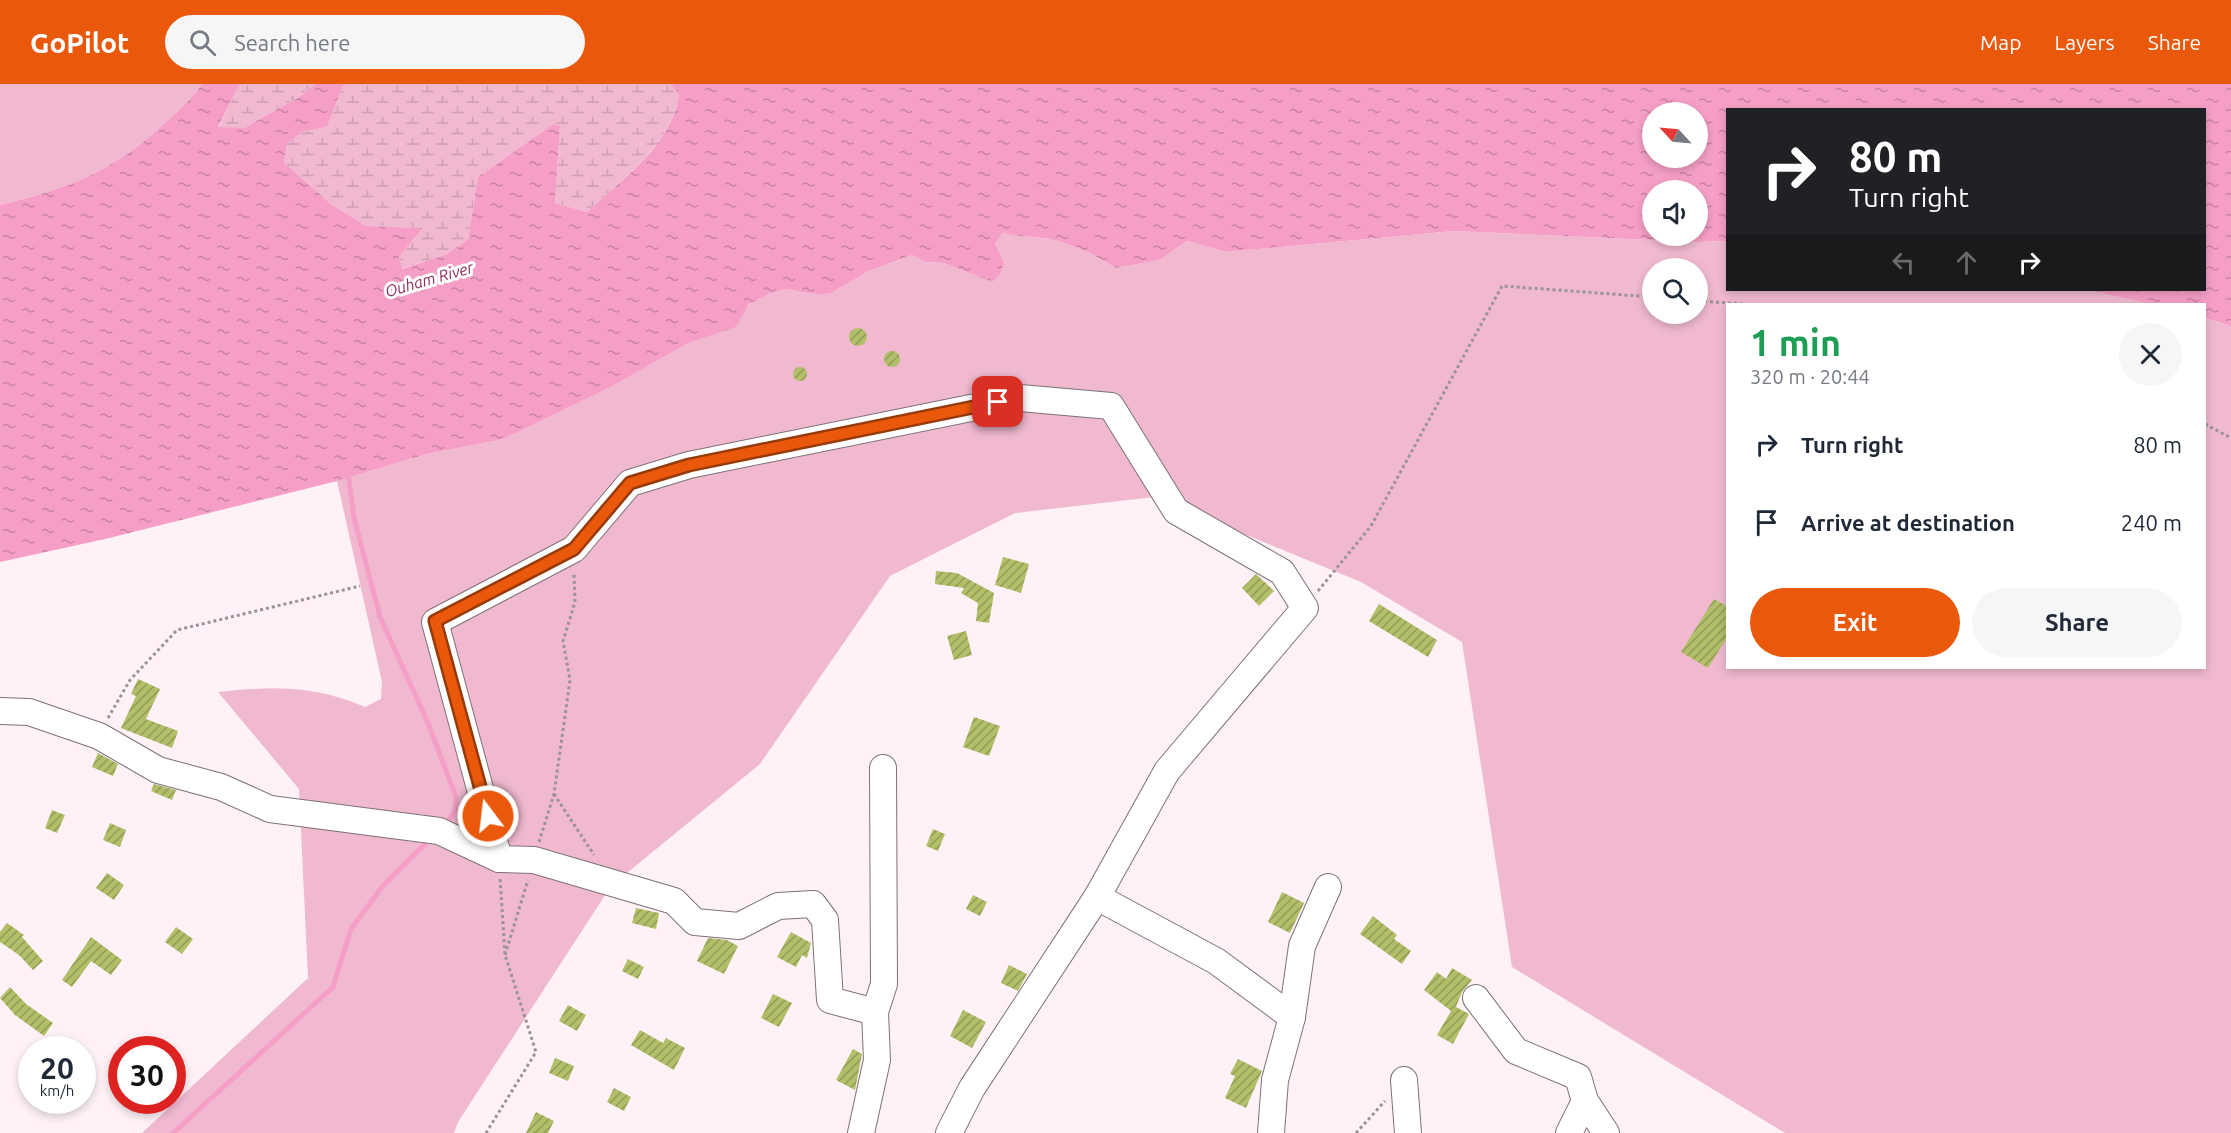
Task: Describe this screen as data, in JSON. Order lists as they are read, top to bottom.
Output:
{
  "water": ["Ouham River"],
  "north": "top left",
  "page": {
    "header": "GoPilot",
    "search": "Search here",
    "nav": ["Map", "Layers", "Share"],
    "turn": ["80 m", "Turn right"],
    "heading": ["1 min", "320 m · 20:44"],
    "list": [
      {
        "name": "Turn right",
        "value": "80 m"
      },
      {
        "name": "Arrive at destination",
        "value": "240 m"
      }
    ],
    "buttons": ["Exit", "Share"],
    "speed": "20 km/h",
    "limit": "30"
  }
}
